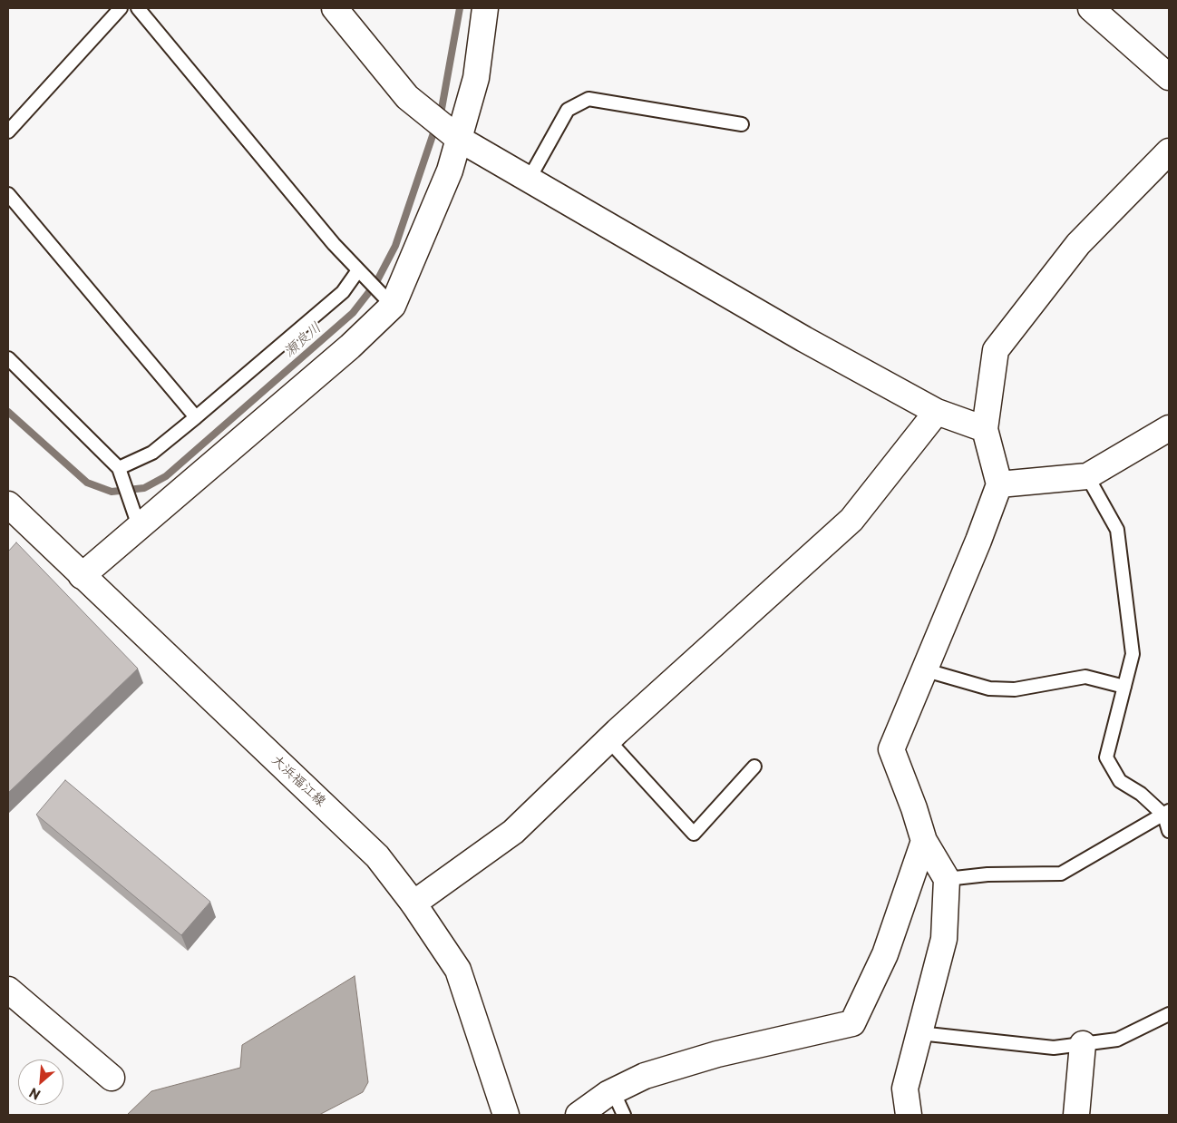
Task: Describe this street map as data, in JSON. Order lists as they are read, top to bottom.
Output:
{
  "streets": {
    "street": ["大浜福江線"]
  },
  "water": ["瀬良川"],
  "north": "bottom left"
}
